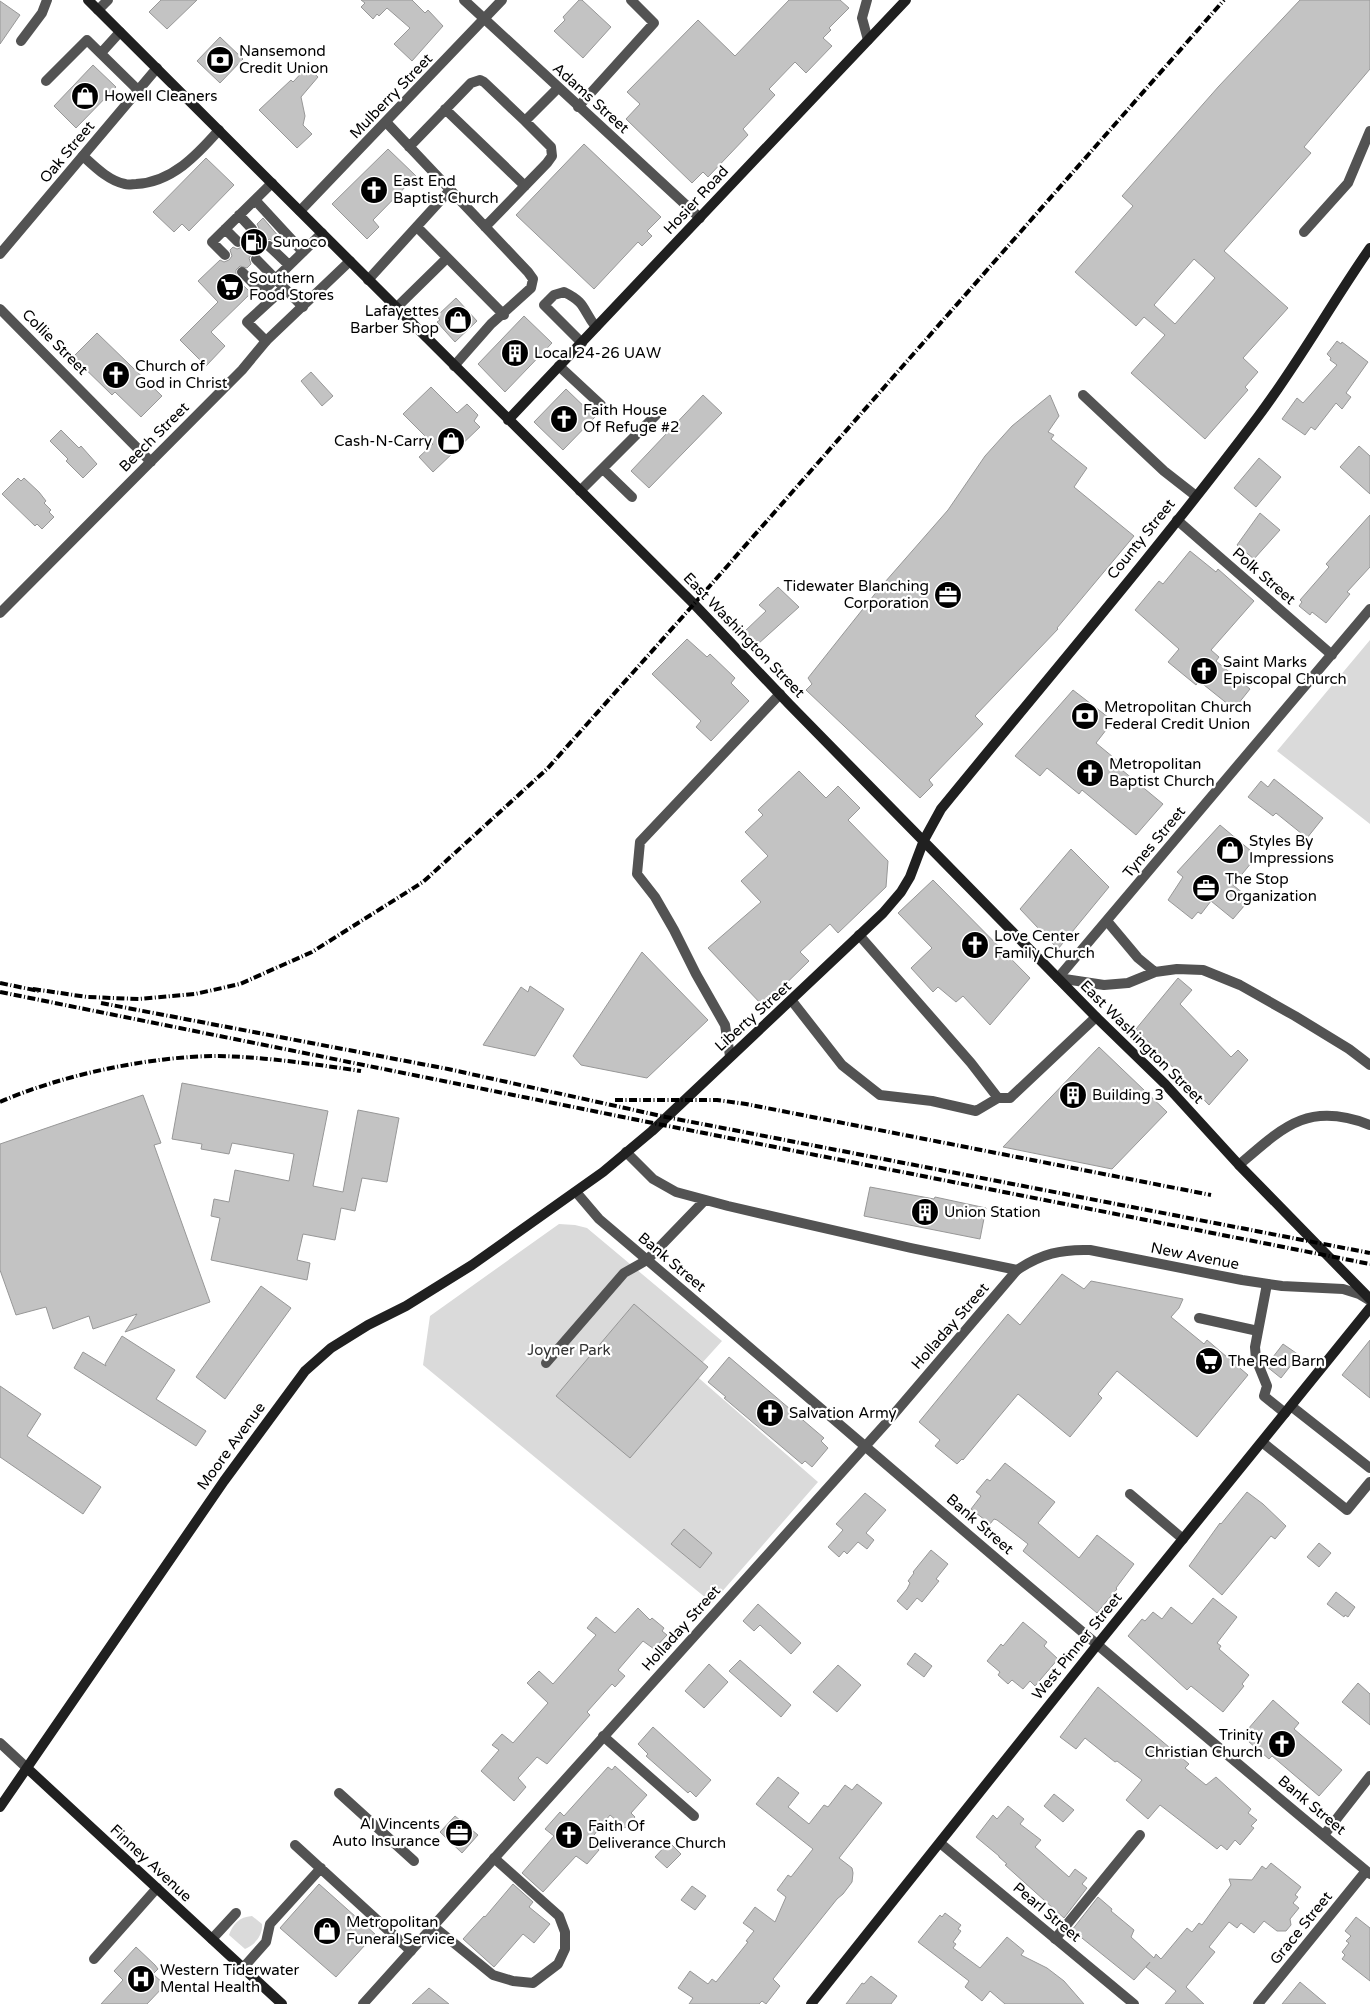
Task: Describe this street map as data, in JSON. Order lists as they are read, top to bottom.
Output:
{
  "streets": {
    "street": [
      "Mulberry Street",
      "Adams Street",
      "Oak Street",
      "Hosier Road",
      "Collie Street",
      "Beech Street",
      "County Street",
      "Polk Street",
      "East Washington Street",
      "Tynes Street",
      "Liberty Street",
      "New Avenue",
      "Bank Street",
      "Holladay Street",
      "Moore Avenue",
      "West Pinner Street",
      "Finney Avenue",
      "Pearl Street",
      "Grace Street"
    ]
  },
  "crossings": [
    ["Mulberry Street", "Adams Street"],
    ["Mulberry Street", "East Washington Street"],
    ["Adams Street", "Hosier Road"],
    ["Oak Street", "East Washington Street"],
    ["Hosier Road", "East Washington Street"],
    ["Collie Street", "Beech Street"],
    ["Beech Street", "East Washington Street"],
    ["County Street", "Polk Street"],
    ["County Street", "East Washington Street"],
    ["County Street", "Liberty Street"],
    ["Polk Street", "Tynes Street"],
    ["East Washington Street", "Tynes Street"],
    ["East Washington Street", "Liberty Street"],
    ["East Washington Street", "New Avenue"],
    ["Liberty Street", "Bank Street"],
    ["Liberty Street", "Moore Avenue"],
    ["New Avenue", "Holladay Street"],
    ["Bank Street", "Holladay Street"],
    ["Bank Street", "Moore Avenue"],
    ["Bank Street", "West Pinner Street"],
    ["Bank Street", "Grace Street"],
    ["Moore Avenue", "Finney Avenue"],
    ["West Pinner Street", "Pearl Street"]
  ],
  "parks": ["Joyner Park"],
  "places": {
    "bank": ["Nansemond Credit Union", "Metropolitan Church Federal Credit Union"],
    "shop": [
      "Howell Cleaners",
      "Lafayettes Barber Shop",
      "Cash-N-Carry",
      "Styles By Impressions",
      "Metropolitan Funeral Service"
    ],
    "church": [
      "East End Baptist Church",
      "Church of God in Christ",
      "Faith House Of Refuge #2",
      "Saint Marks Episcopal Church",
      "Metropolitan Baptist Church",
      "Love Center Family Church",
      "Salvation Army",
      "Trinity Christian Church",
      "Faith Of Deliverance Church"
    ],
    "fuel station": ["Sunoco"],
    "supermarket": ["Southern Food Stores", "The Red Barn"],
    "building": ["Local 24-26 UAW", "Building 3", "Union Station"],
    "office": ["Tidewater Blanching Corporation", "The Stop Organization", "Al Vincents Auto Insurance"],
    "hospital": ["Western Tiderwater Mental Health"]
  }
}
